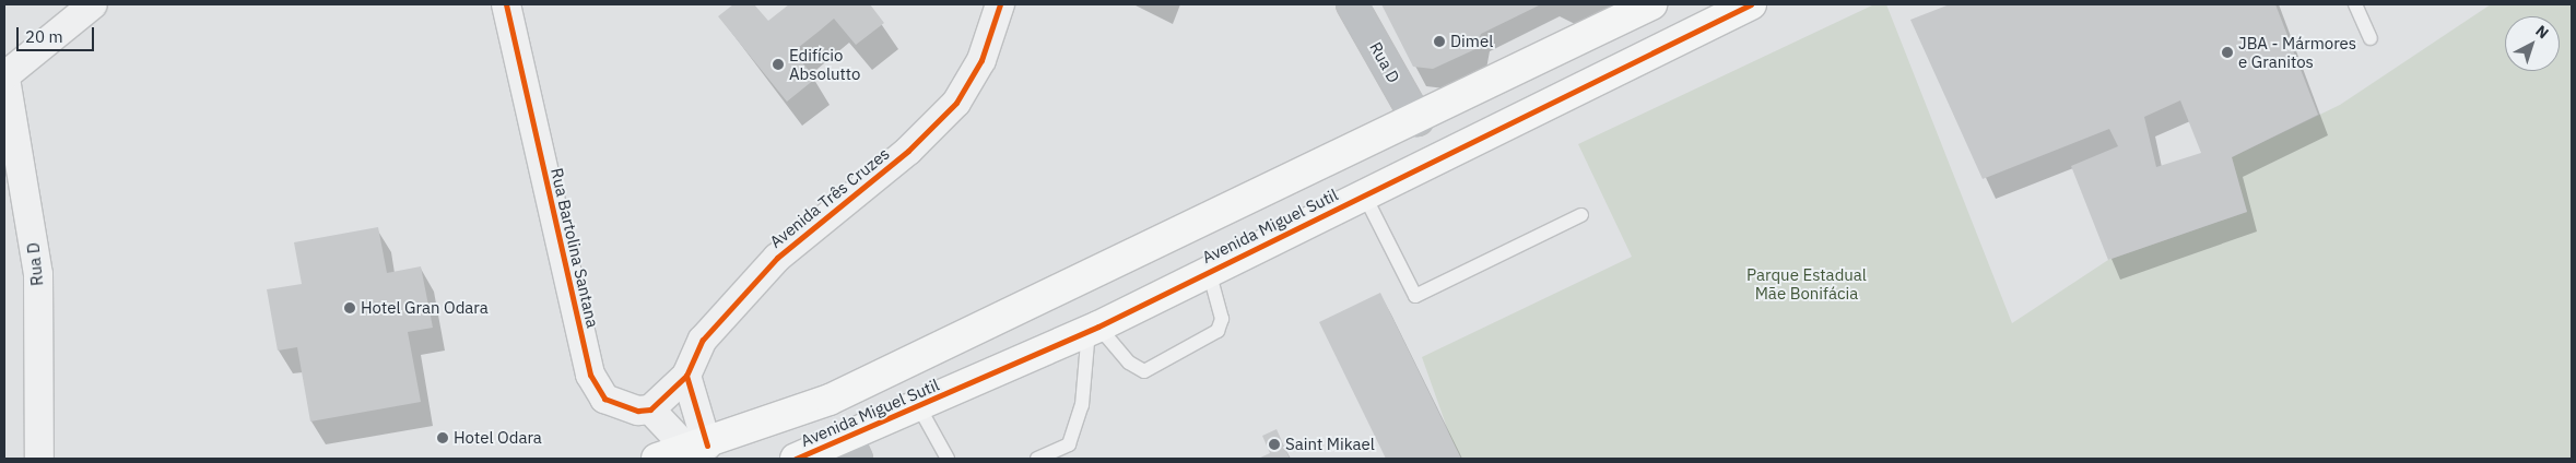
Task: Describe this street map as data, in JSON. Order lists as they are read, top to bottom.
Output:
{
  "streets": {
    "highway": ["Avenida Miguel Sutil"],
    "street": ["Rua D", "Avenida Três Cruzes", "Rua Bartolina Santana"]
  },
  "crossings": [
    ["Rua D", "Avenida Miguel Sutil"]
  ],
  "parks": ["Parque Estadual Mãe Bonifácia"],
  "places": [
    "Dimel",
    "JBA - Mármores e Granitos",
    "Edifício Absolutto",
    "Hotel Gran Odara",
    "Hotel Odara",
    "Saint Mikael"
  ],
  "scale_bar": "20 m",
  "north": "top right"
}
